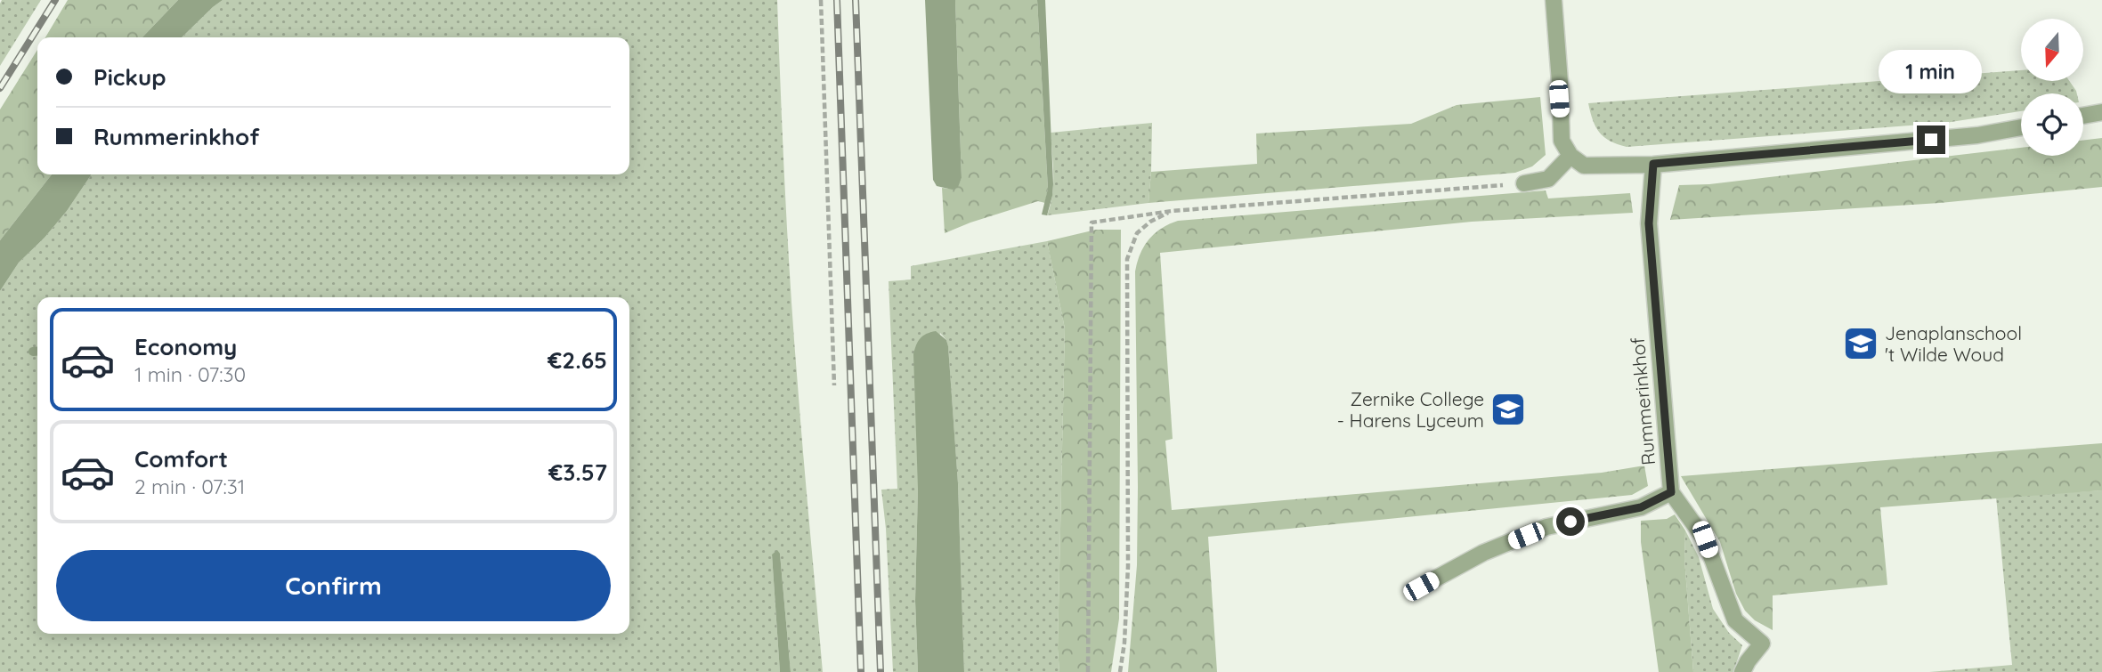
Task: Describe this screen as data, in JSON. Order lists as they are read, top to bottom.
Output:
{
  "streets": {
    "street": ["Rummerinkhof"]
  },
  "places": {
    "school or university": ["Jenaplanschool 't Wilde Woud", "Zernike College - Harens Lyceum"]
  },
  "north": "bottom",
  "page": {
    "banner": ["Pickup", "Rummerinkhof"],
    "bubble": "1 min",
    "list": [
      {
        "name": "Economy",
        "note": "1 min · 07:30",
        "value": "€2.65"
      },
      {
        "name": "Comfort",
        "note": "2 min · 07:31",
        "value": "€3.57"
      }
    ],
    "buttons": "Confirm"
  }
}
